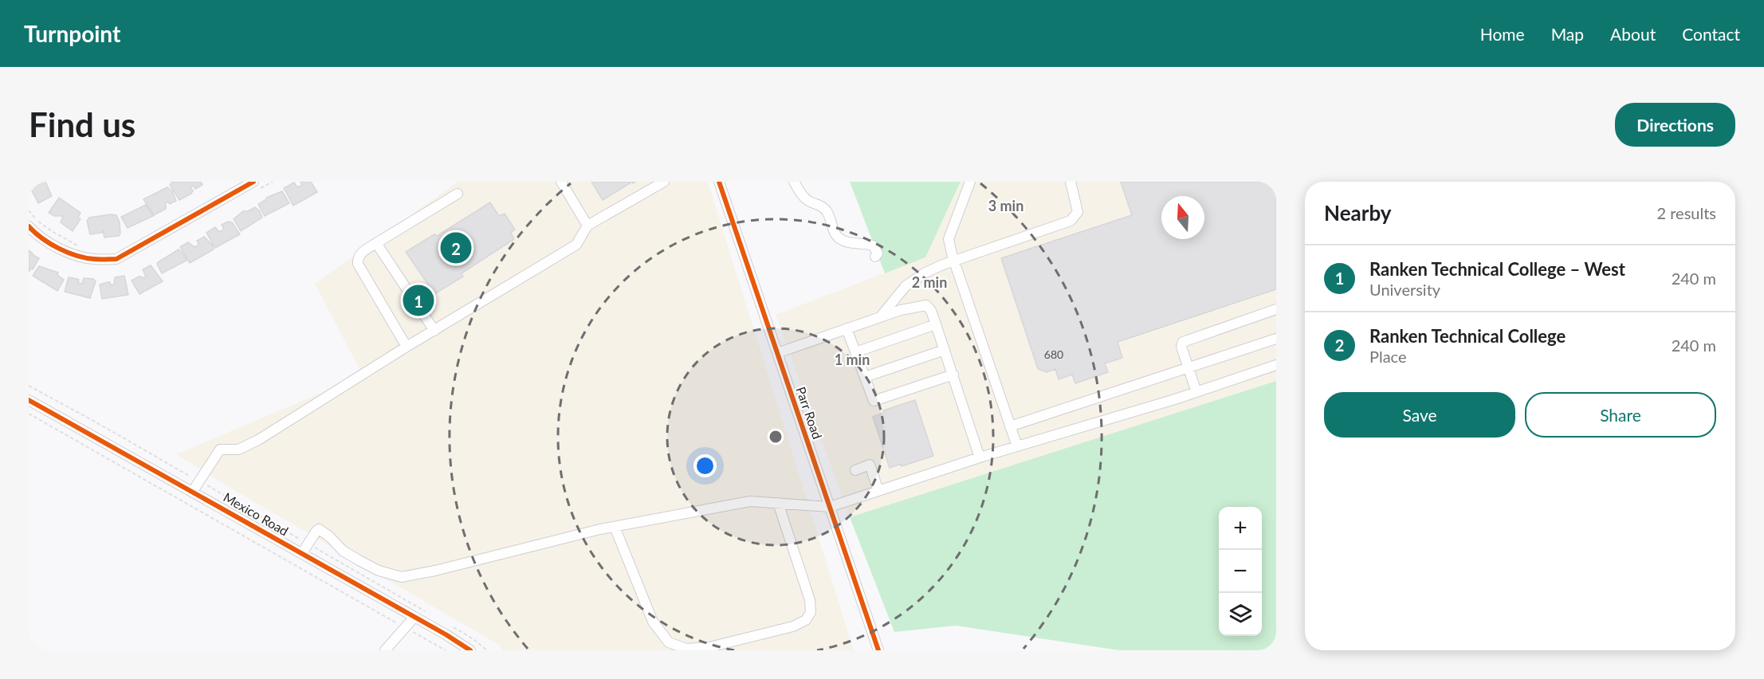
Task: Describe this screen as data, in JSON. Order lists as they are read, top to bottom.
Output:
{
  "streets": {
    "street": ["Parr Road", "Mexico Road"]
  },
  "house_numbers": ["680"],
  "north": "top",
  "page": {
    "header": "Turnpoint",
    "nav": [
      "Home",
      "Map",
      "About",
      "Contact"
    ],
    "buttons": [
      "Directions",
      ["Save", "Share"]
    ],
    "title": "Find us",
    "heading": ["Nearby", "2 results"],
    "pins": ["2", "1"],
    "list": [
      {
        "mark": "1",
        "name": "Ranken Technical College – West",
        "note": "University",
        "value": "240 m"
      },
      {
        "mark": "2",
        "name": "Ranken Technical College",
        "note": "Place",
        "value": "240 m"
      }
    ],
    "map_buttons": ["+", "−"]
  },
  "rings": ["3 min", "2 min", "1 min"]
}
